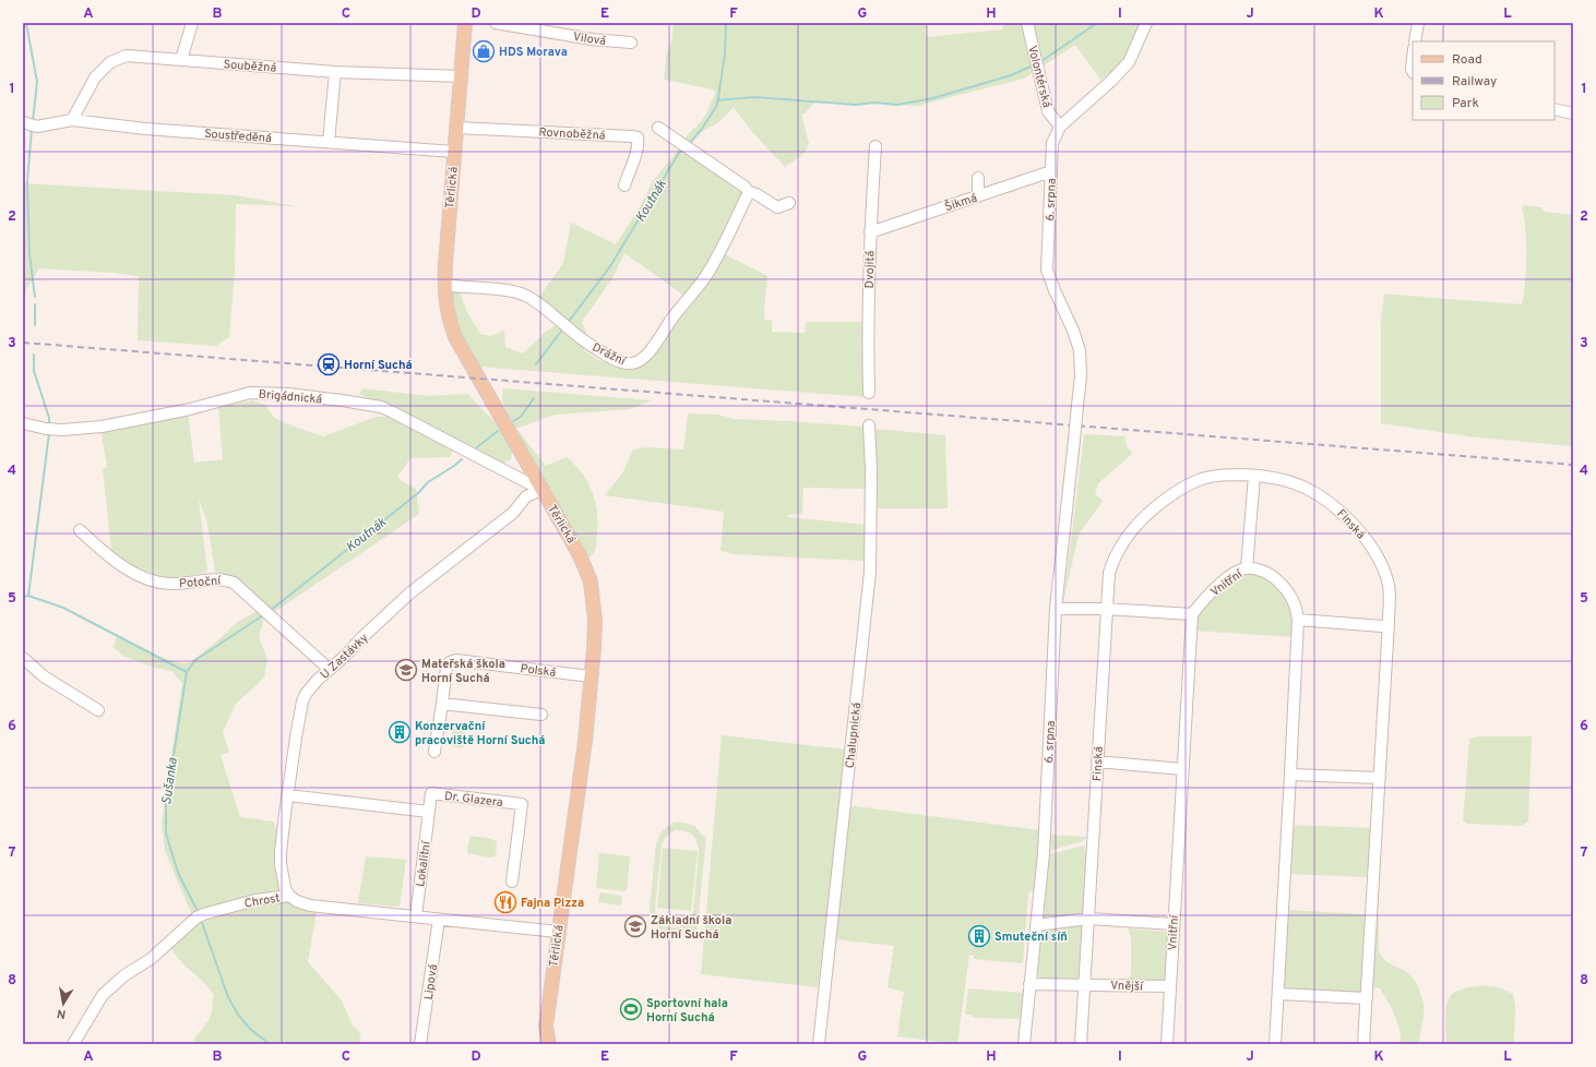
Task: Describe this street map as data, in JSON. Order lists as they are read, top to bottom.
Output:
{
  "streets": {
    "main road": ["Těrlická"],
    "street": [
      "Vilová",
      "Souběžná",
      "Volontérská",
      "Rovnoběžná",
      "Soustředěná",
      "6. srpna",
      "Šikmá",
      "Dvojitá",
      "Drážní",
      "Brigádnická",
      "Finská",
      "Potoční",
      "Vnitřní",
      "U Zastávky",
      "Polská",
      "Chalupnická",
      "Dr. Glazera",
      "Lokalitní",
      "Chrost",
      "Lipová",
      "Vnější"
    ]
  },
  "crossings": [
    ["Souběžná", "Soustředěná"],
    ["Souběžná", "Těrlická"],
    ["Volontérská", "6. srpna"],
    ["Rovnoběžná", "Těrlická"],
    ["Soustředěná", "Těrlická"],
    ["Těrlická", "Drážní"],
    ["Těrlická", "Brigádnická"],
    ["Těrlická", "U Zastávky"],
    ["Těrlická", "Polská"],
    ["Těrlická", "Chrost"],
    ["6. srpna", "Šikmá"],
    ["6. srpna", "Vnější"],
    ["Šikmá", "Dvojitá"],
    ["Brigádnická", "U Zastávky"],
    ["Potoční", "U Zastávky"],
    ["Vnitřní", "Vnější"],
    ["U Zastávky", "Dr. Glazera"],
    ["U Zastávky", "Chrost"],
    ["Dr. Glazera", "Lokalitní"],
    ["Lokalitní", "Chrost"],
    ["Chrost", "Lipová"]
  ],
  "water": ["Koutnák", "Sušanka"],
  "places": {
    "shop": ["HDS Morava"],
    "station": ["Horní Suchá"],
    "school or university": ["Mateřská škola Horní Suchá", "Základní škola Horní Suchá"],
    "building": ["Konzervační pracoviště Horní Suchá", "Smuteční síň"],
    "restaurant": ["Fajna Pizza"],
    "sports": ["Sportovní hala Horní Suchá"]
  },
  "legend": ["Road", "Railway", "Park"],
  "north": "bottom",
  "grid": {
    "columns": [
      "A",
      "B",
      "C",
      "D",
      "E",
      "F",
      "G",
      "H",
      "I",
      "J",
      "K",
      "L"
    ],
    "rows": [
      "1",
      "2",
      "3",
      "4",
      "5",
      "6",
      "7",
      "8"
    ]
  }
}
